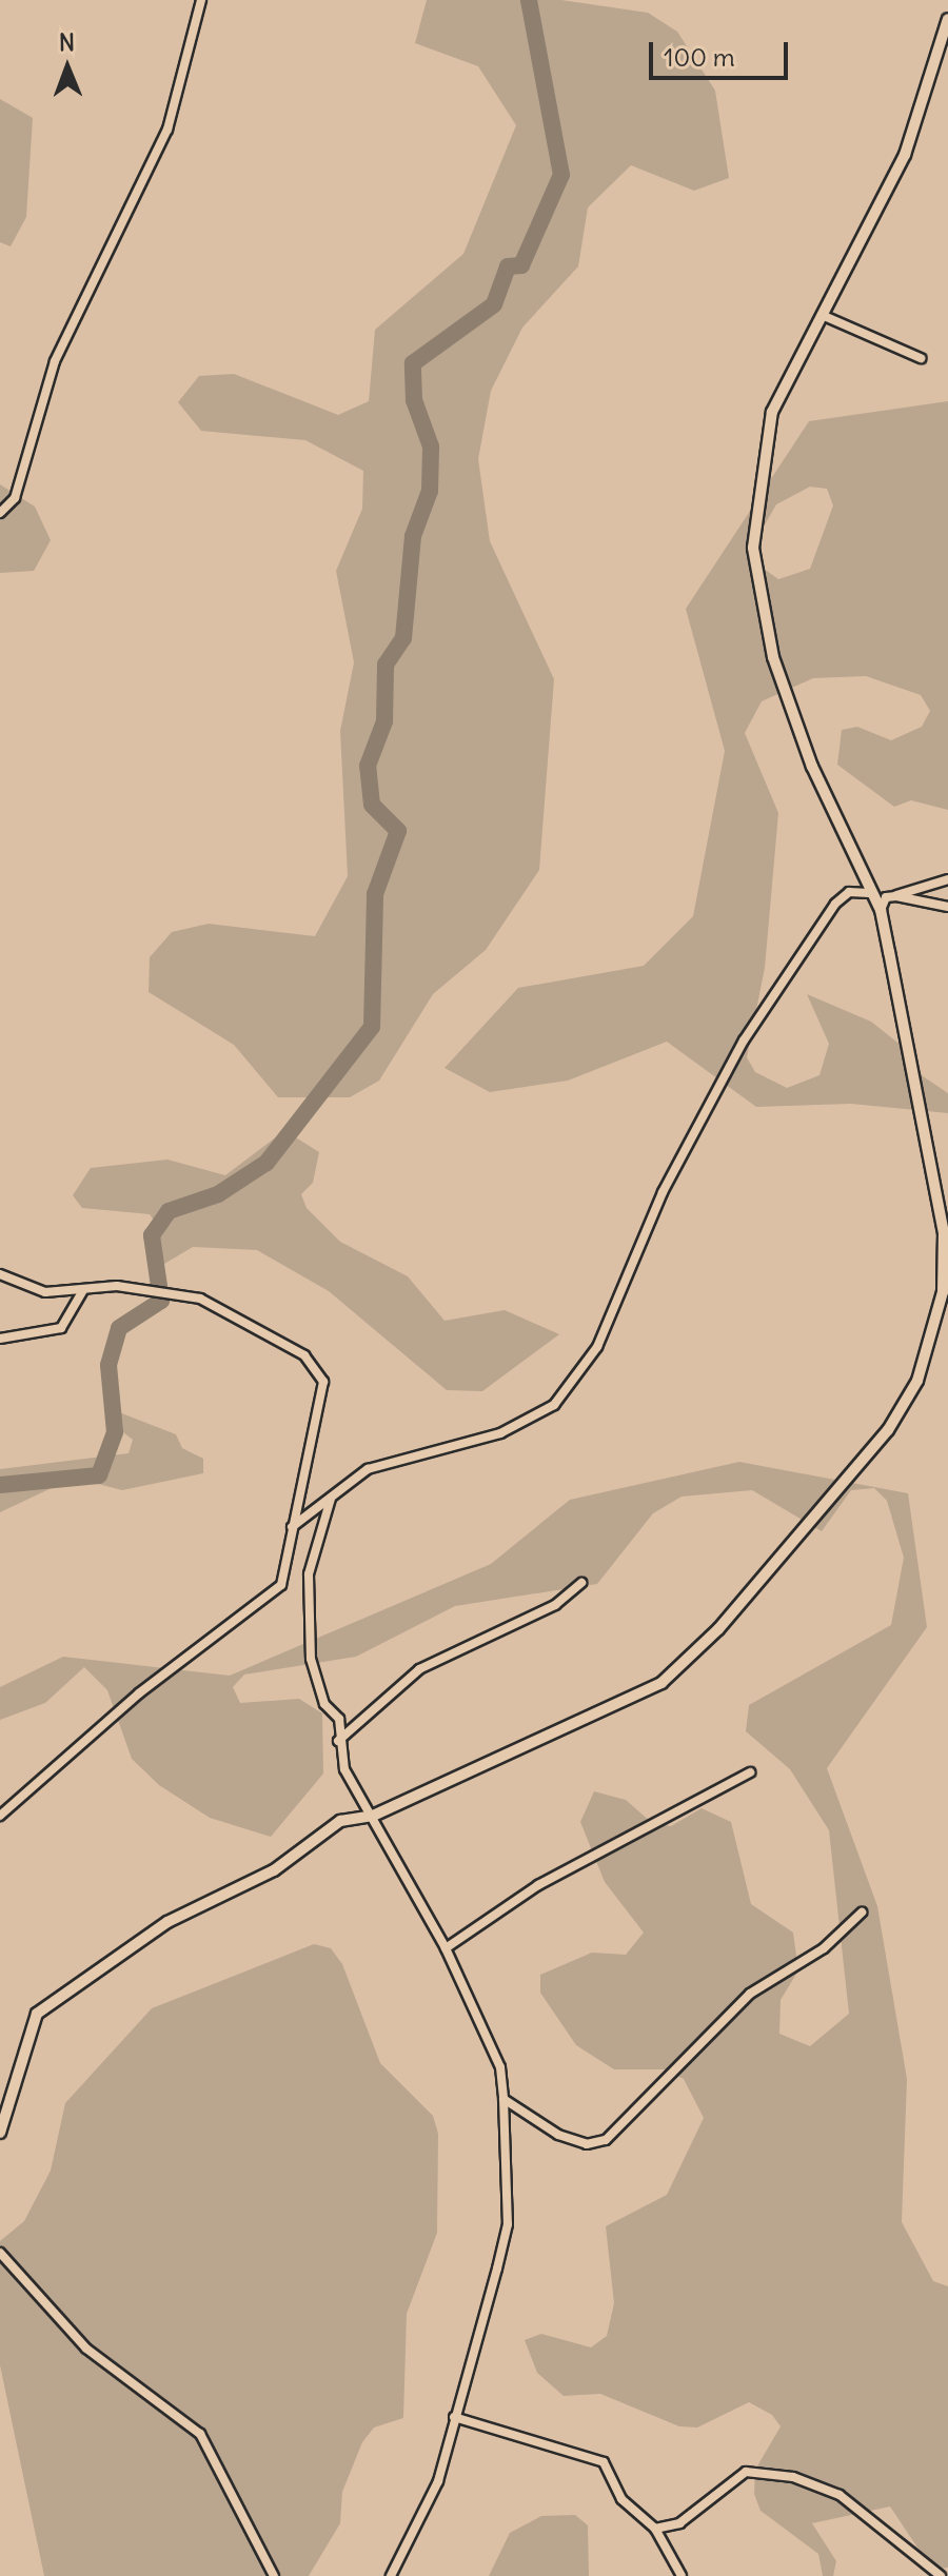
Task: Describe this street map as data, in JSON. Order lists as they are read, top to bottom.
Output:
{
  "scale_bar": "100 m",
  "north": "top"
}
